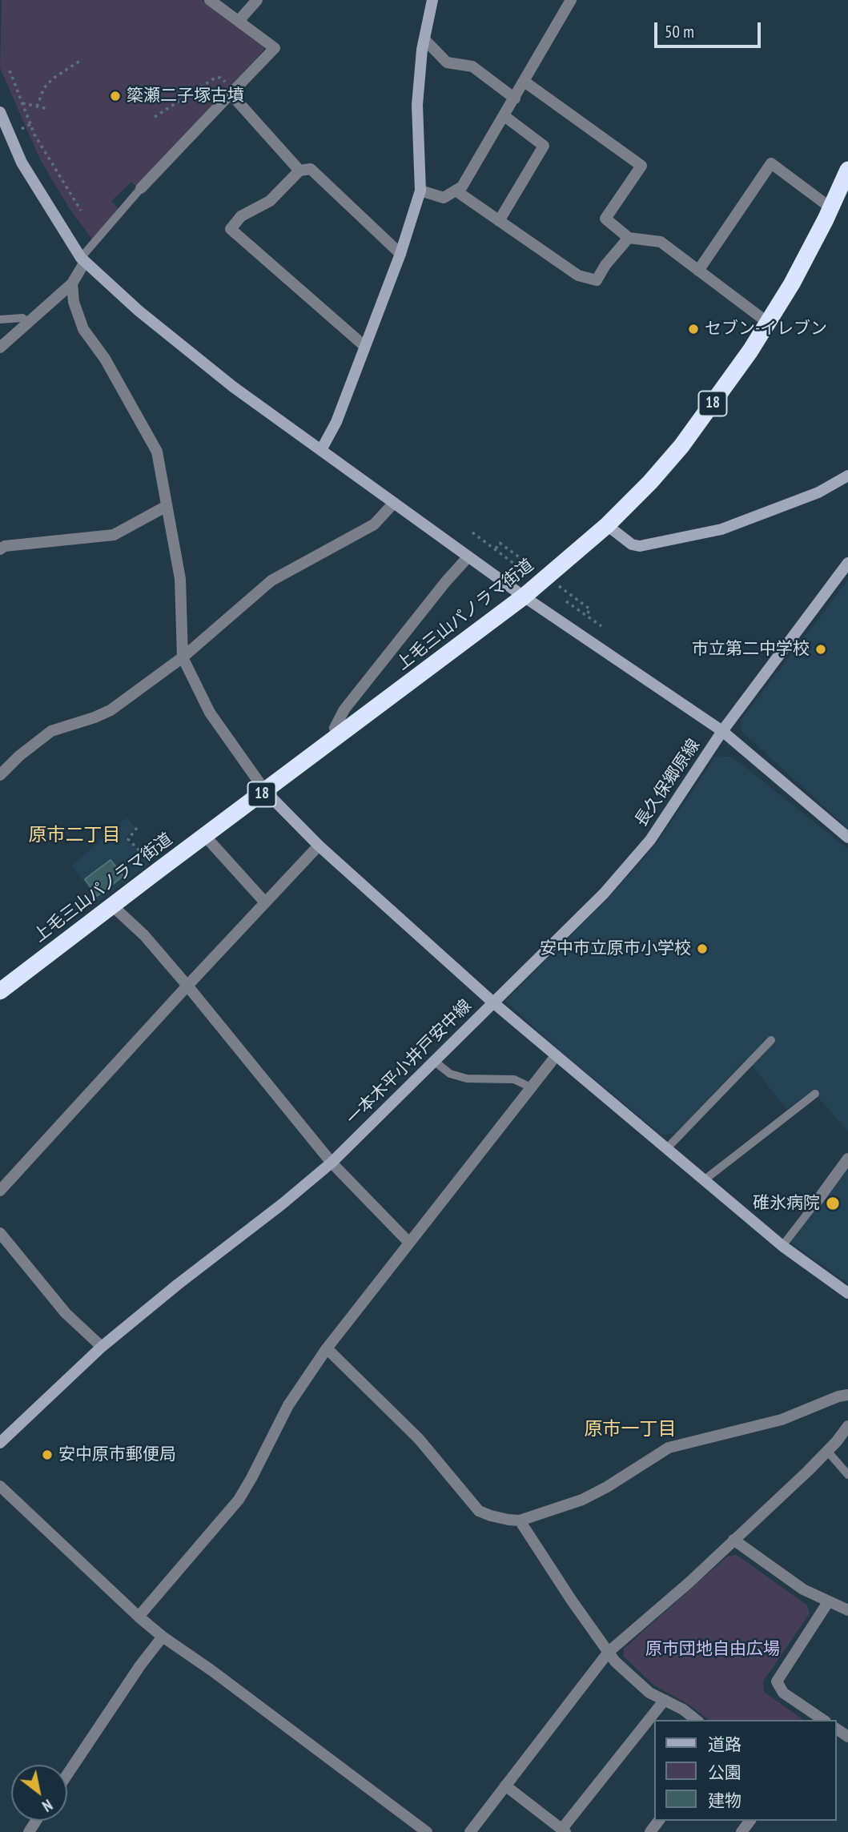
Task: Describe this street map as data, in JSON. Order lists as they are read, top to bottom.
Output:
{
  "streets": {
    "highway": ["18", "上毛三山パノラマ街道"],
    "street": ["長久保郷原線", "一本木平小井戸安中線"]
  },
  "crossings": [
    ["長久保郷原線", "一本木平小井戸安中線"]
  ],
  "districts": ["原市二丁目", "原市一丁目"],
  "parks": ["原市団地自由広場"],
  "places": [
    "簗瀬二子塚古墳",
    "セブン-イレブン",
    "市立第二中学校",
    "安中市立原市小学校",
    "碓氷病院",
    "安中原市郵便局"
  ],
  "legend": ["道路", "公園", "建物"],
  "scale_bar": "50 m",
  "north": "bottom right"
}
